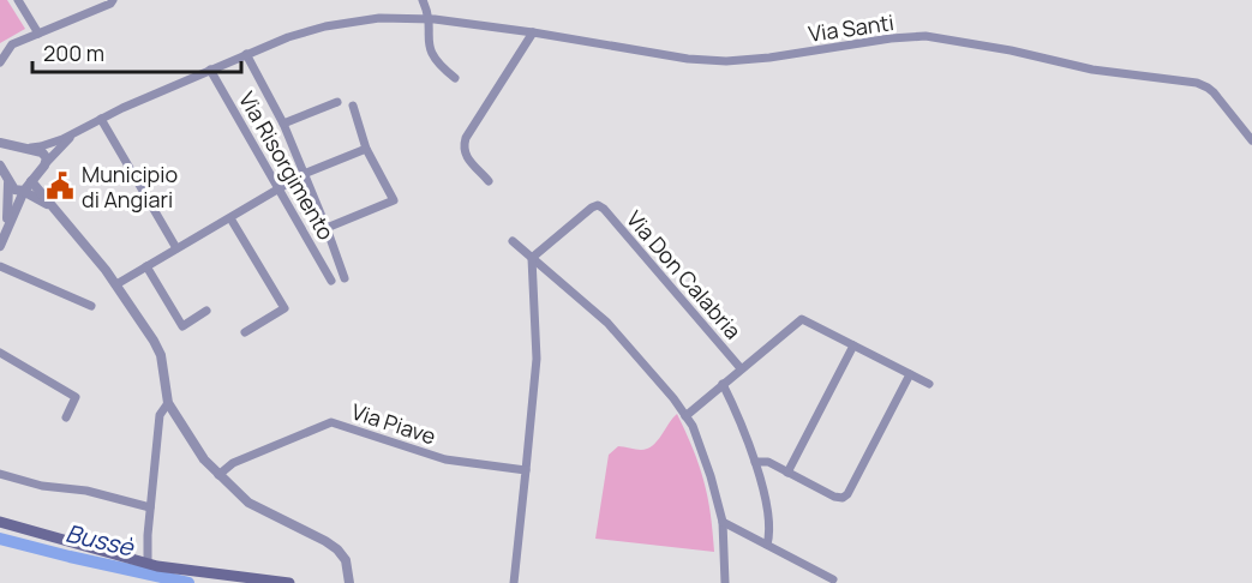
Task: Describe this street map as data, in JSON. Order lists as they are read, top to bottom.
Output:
{
  "streets": {
    "street": [
      "Via Santi",
      "Via Risorgimento",
      "Via Don Calabria",
      "Via Piave"
    ]
  },
  "crossings": [
    ["Via Santi", "Via Risorgimento"]
  ],
  "water": ["Bussè"],
  "places": {
    "public building": ["Municipio di Angiari"]
  },
  "scale_bar": "200 m"
}
